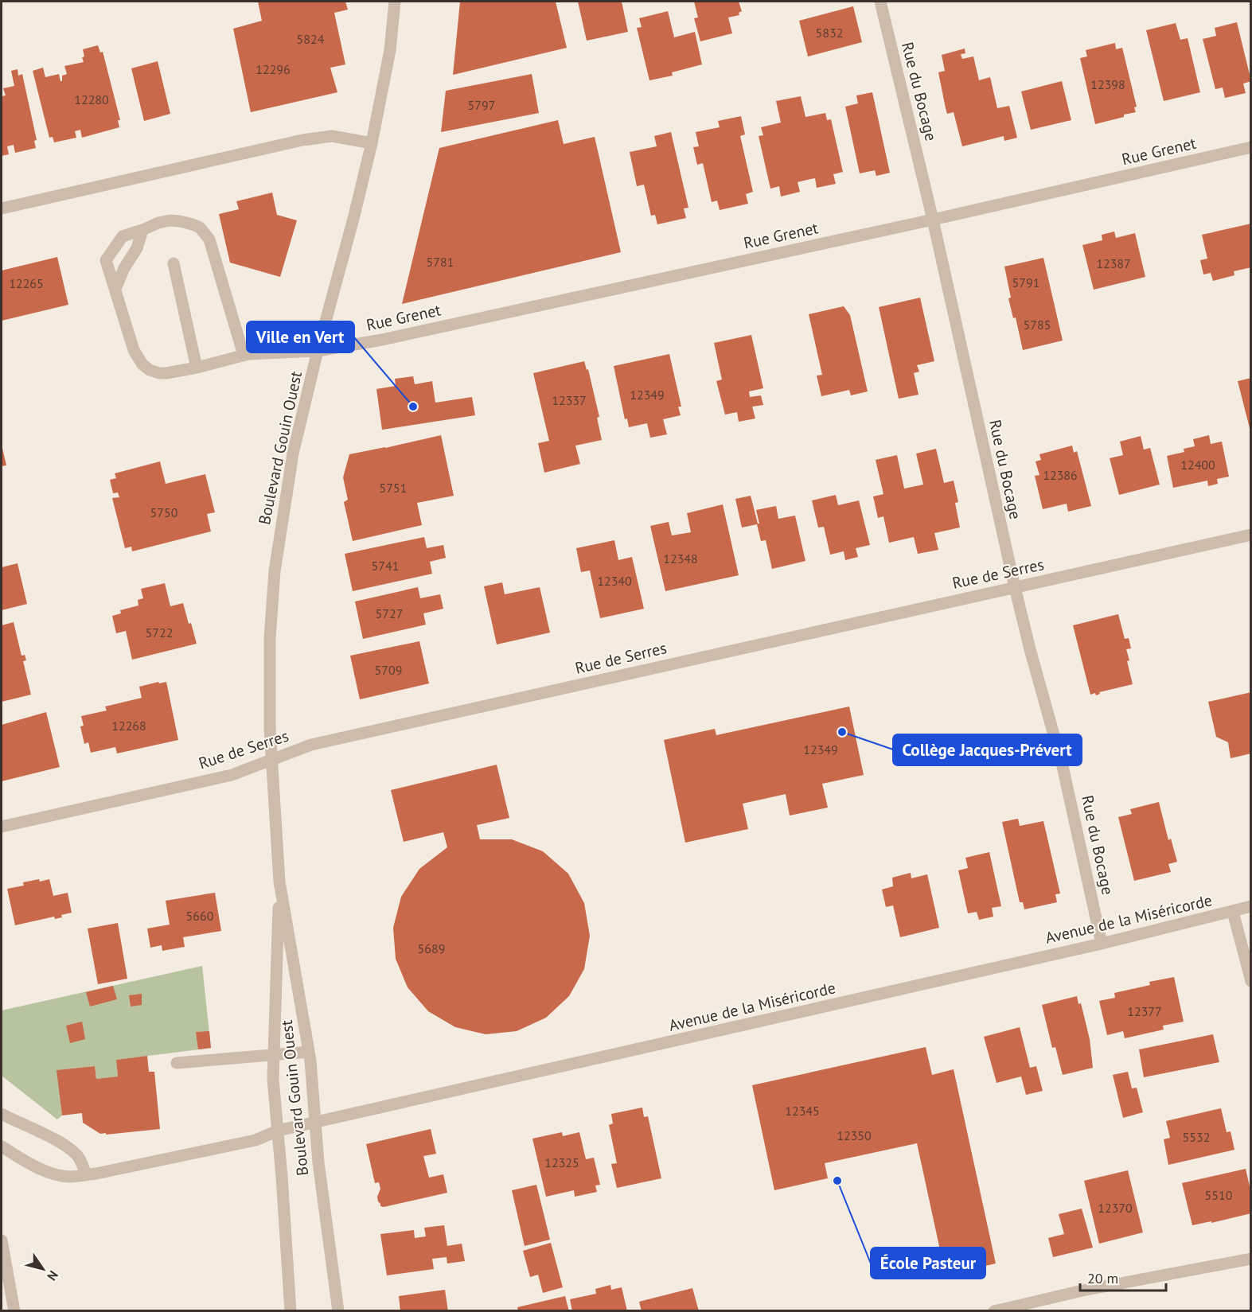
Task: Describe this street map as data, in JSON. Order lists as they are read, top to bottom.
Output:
{
  "streets": {
    "street": [
      "Rue du Bocage",
      "Rue Grenet",
      "Boulevard Gouin Ouest",
      "Rue de Serres",
      "Avenue de la Miséricorde"
    ]
  },
  "crossings": [
    ["Rue du Bocage", "Rue Grenet"],
    ["Rue du Bocage", "Rue de Serres"],
    ["Rue du Bocage", "Avenue de la Miséricorde"],
    ["Rue Grenet", "Boulevard Gouin Ouest"],
    ["Boulevard Gouin Ouest", "Rue de Serres"],
    ["Boulevard Gouin Ouest", "Avenue de la Miséricorde"]
  ],
  "places": ["Ville en Vert", "Collège Jacques-Prévert", "École Pasteur"],
  "house_numbers": [
    "5832",
    "5824",
    "12296",
    "12398",
    "12280",
    "5797",
    "5781",
    "12387",
    "5791",
    "12265",
    "5785",
    "12349",
    "12337",
    "12400",
    "12386",
    "5751",
    "5750",
    "12348",
    "5741",
    "12340",
    "5727",
    "5722",
    "5709",
    "12268",
    "12349",
    "5660",
    "5689",
    "12377",
    "12345",
    "12350",
    "5532",
    "12325",
    "5510",
    "12370"
  ],
  "scale_bar": "20 m",
  "north": "bottom right"
}
